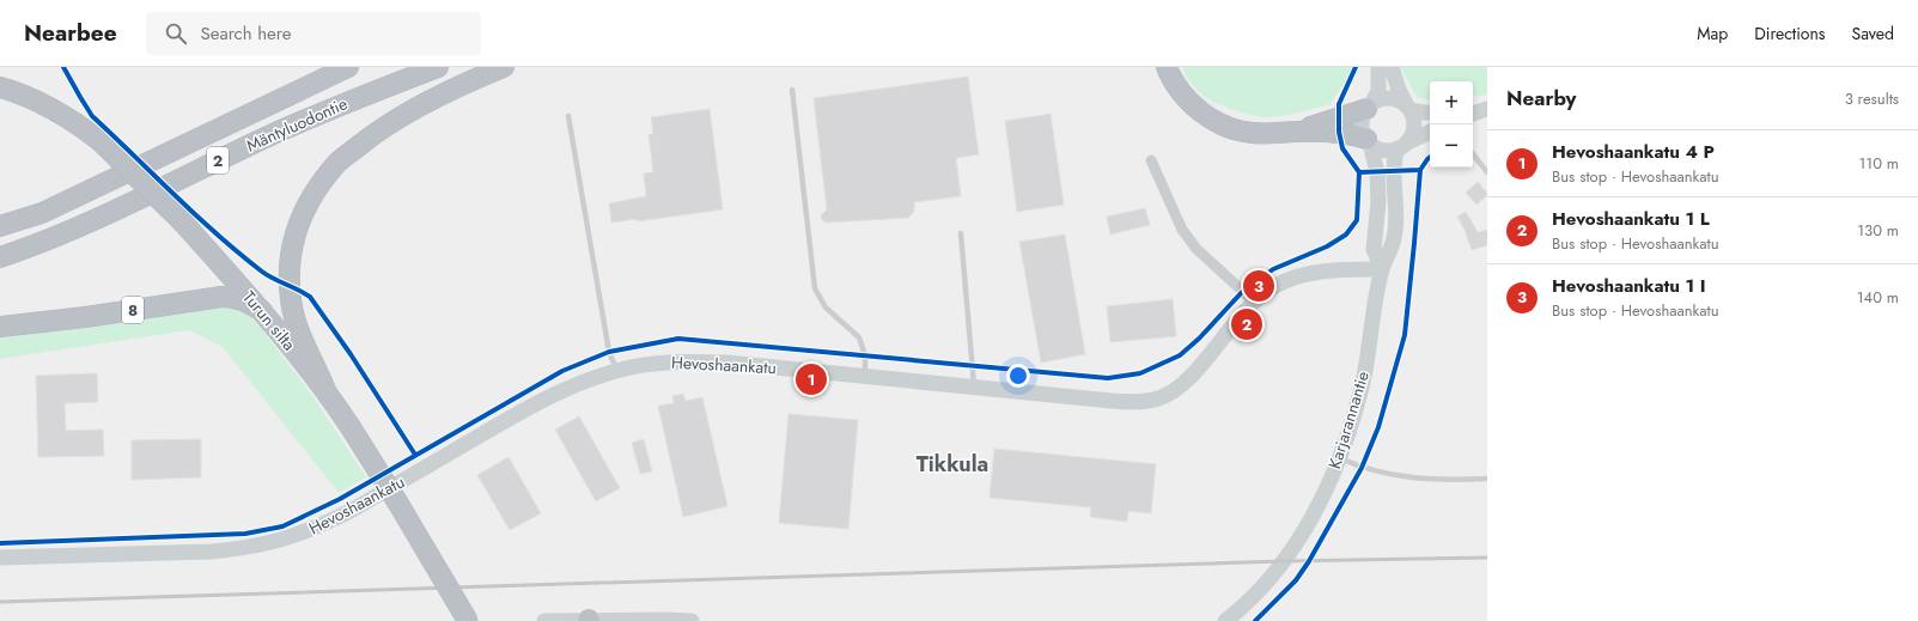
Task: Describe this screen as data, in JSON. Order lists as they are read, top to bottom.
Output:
{
  "streets": {
    "highway": [
      "Mäntyluodontie",
      "2",
      "8",
      "Turun silta"
    ],
    "street": ["Hevoshaankatu", "Karjarannantie"]
  },
  "crossings": [
    ["8", "Turun silta"],
    ["Hevoshaankatu", "Karjarannantie"]
  ],
  "districts": ["Tikkula"],
  "page": {
    "header": "Nearbee",
    "search": "Search here",
    "nav": ["Map", "Directions", "Saved"],
    "heading": ["Nearby", "3 results"],
    "map_buttons": ["+", "−"],
    "list": [
      {
        "mark": "1",
        "name": "Hevoshaankatu 4 P",
        "note": "Bus stop · Hevoshaankatu",
        "value": "110 m"
      },
      {
        "mark": "2",
        "name": "Hevoshaankatu 1 L",
        "note": "Bus stop · Hevoshaankatu",
        "value": "130 m"
      },
      {
        "mark": "3",
        "name": "Hevoshaankatu 1 I",
        "note": "Bus stop · Hevoshaankatu",
        "value": "140 m"
      }
    ],
    "pins": ["3", "2", "1"]
  }
}
